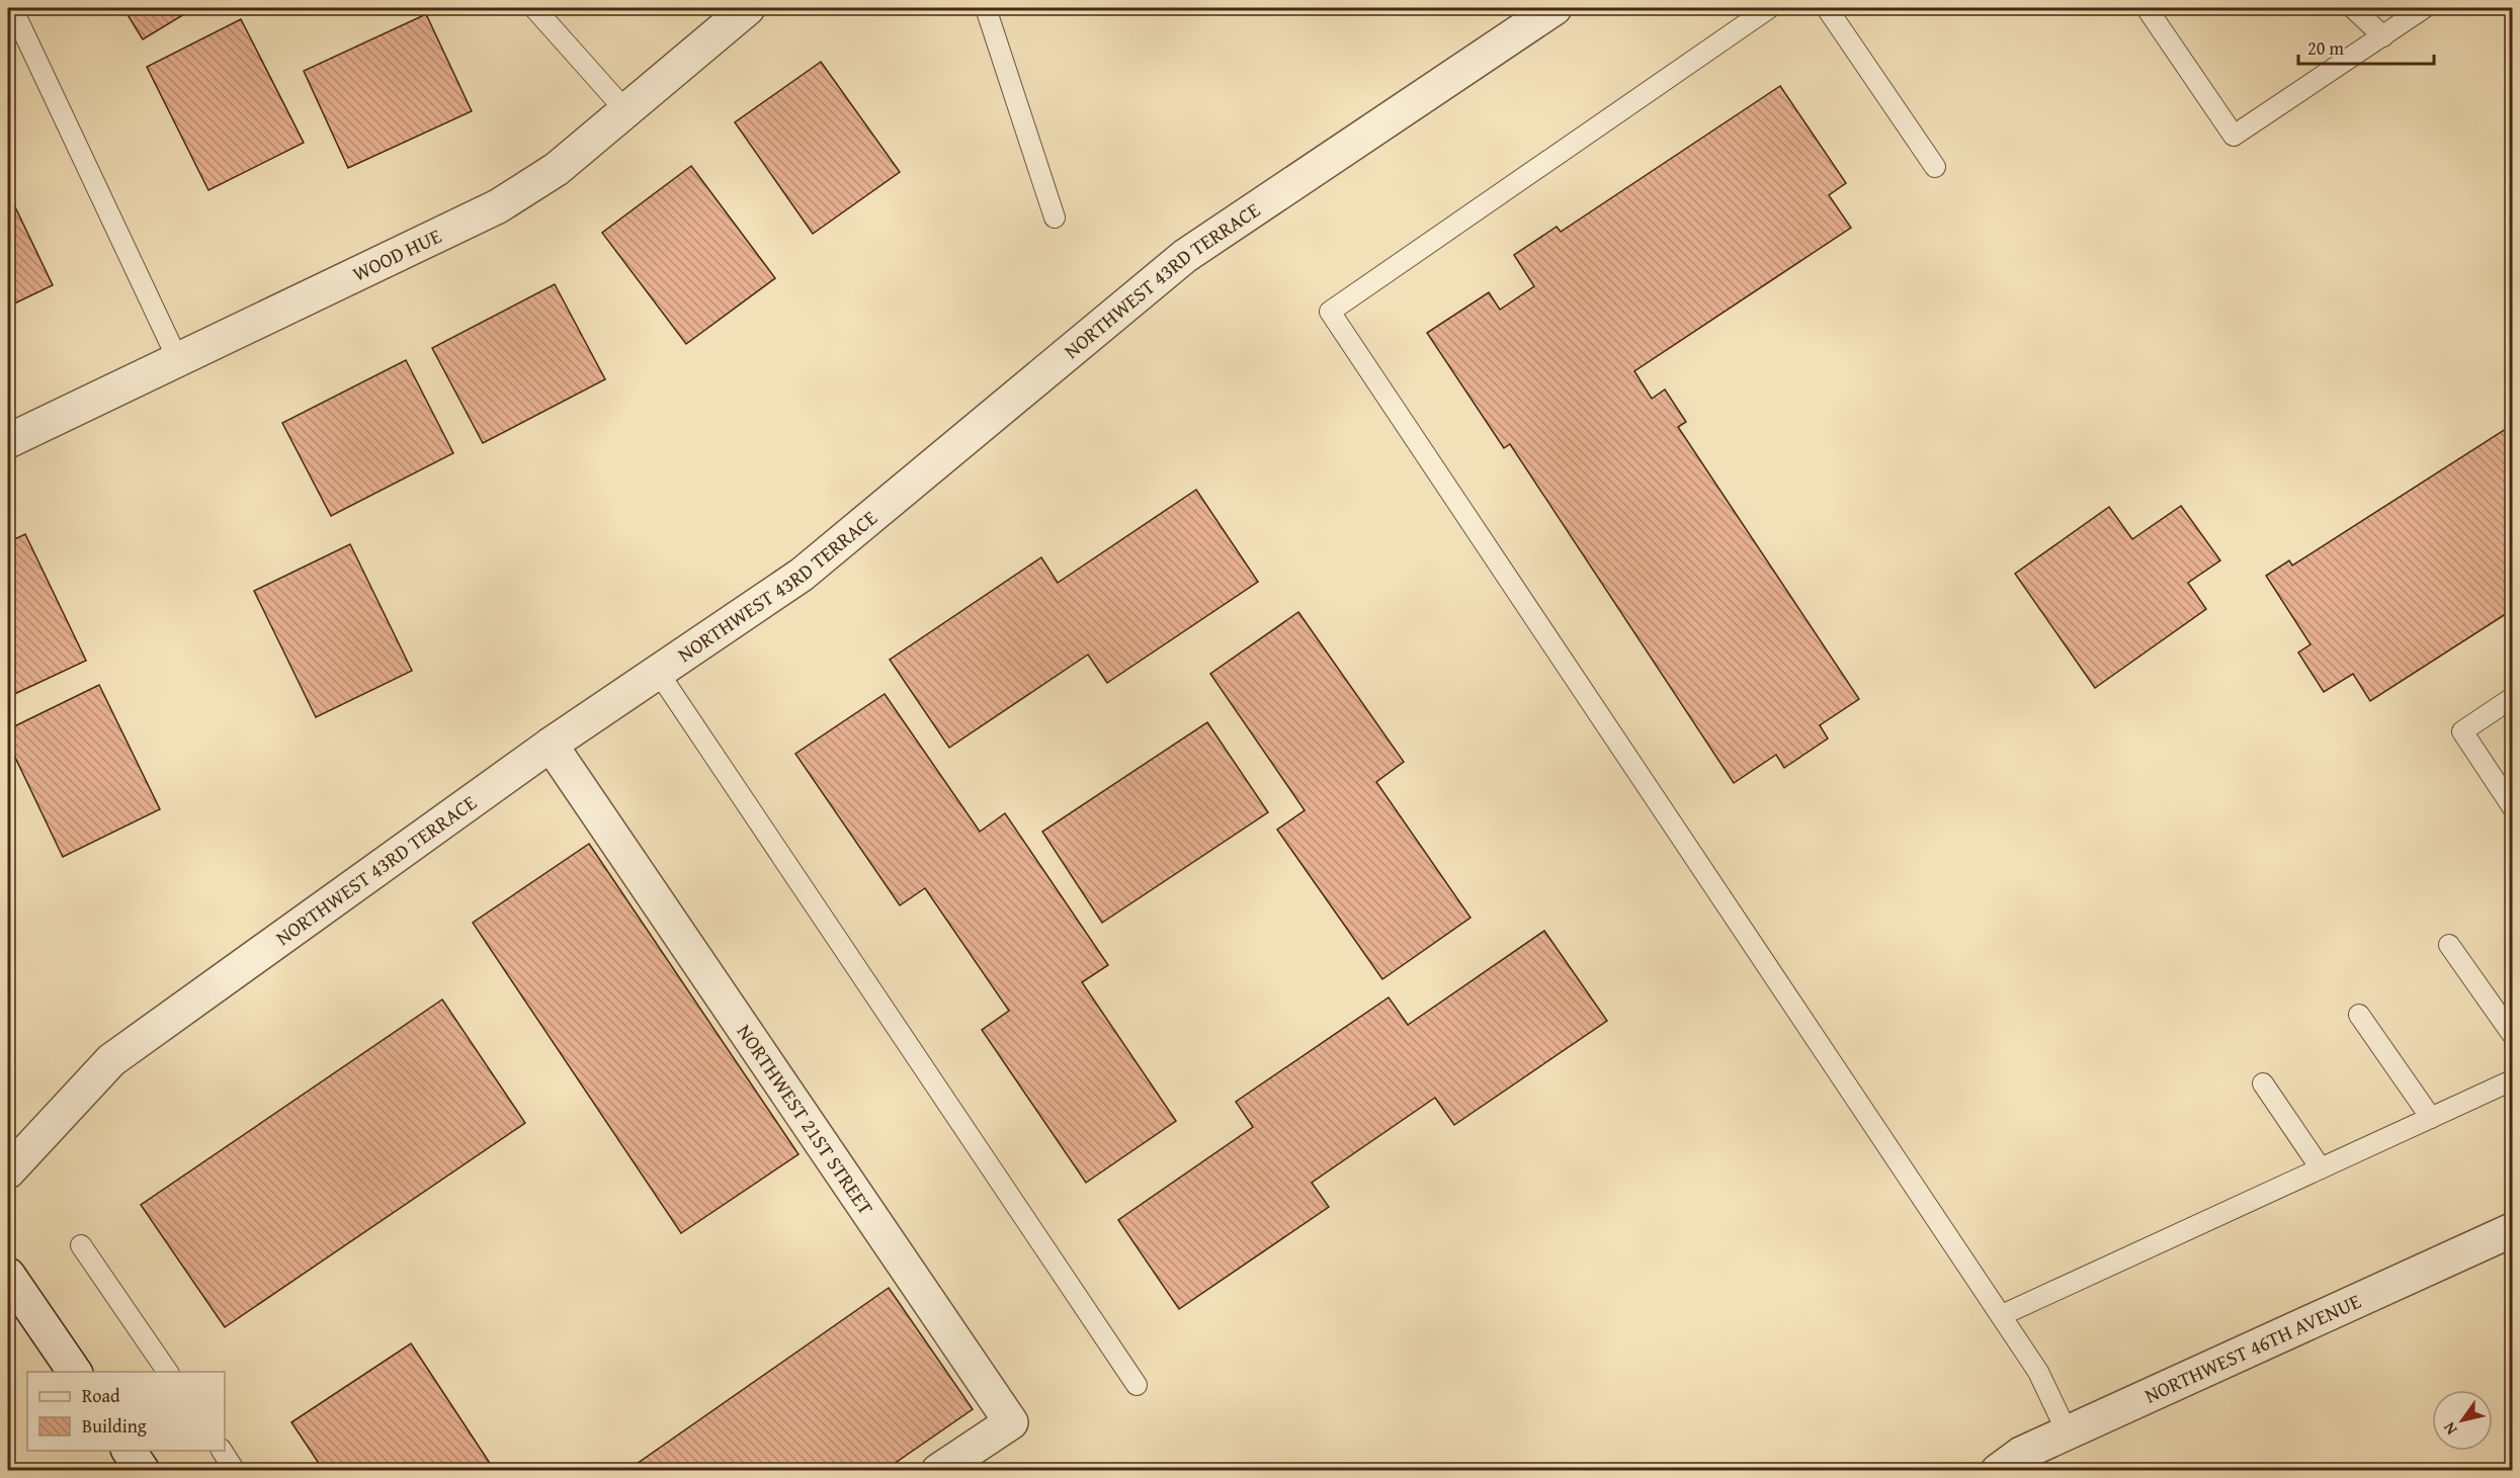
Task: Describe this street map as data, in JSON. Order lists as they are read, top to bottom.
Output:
{
  "streets": {
    "street": [
      "WOOD HUE",
      "NORTHWEST 43RD TERRACE",
      "NORTHWEST 21ST STREET",
      "NORTHWEST 46TH AVENUE"
    ]
  },
  "crossings": [
    ["NORTHWEST 43RD TERRACE", "NORTHWEST 21ST STREET"]
  ],
  "legend": ["Road", "Building"],
  "scale_bar": "20 m",
  "north": "bottom left"
}
